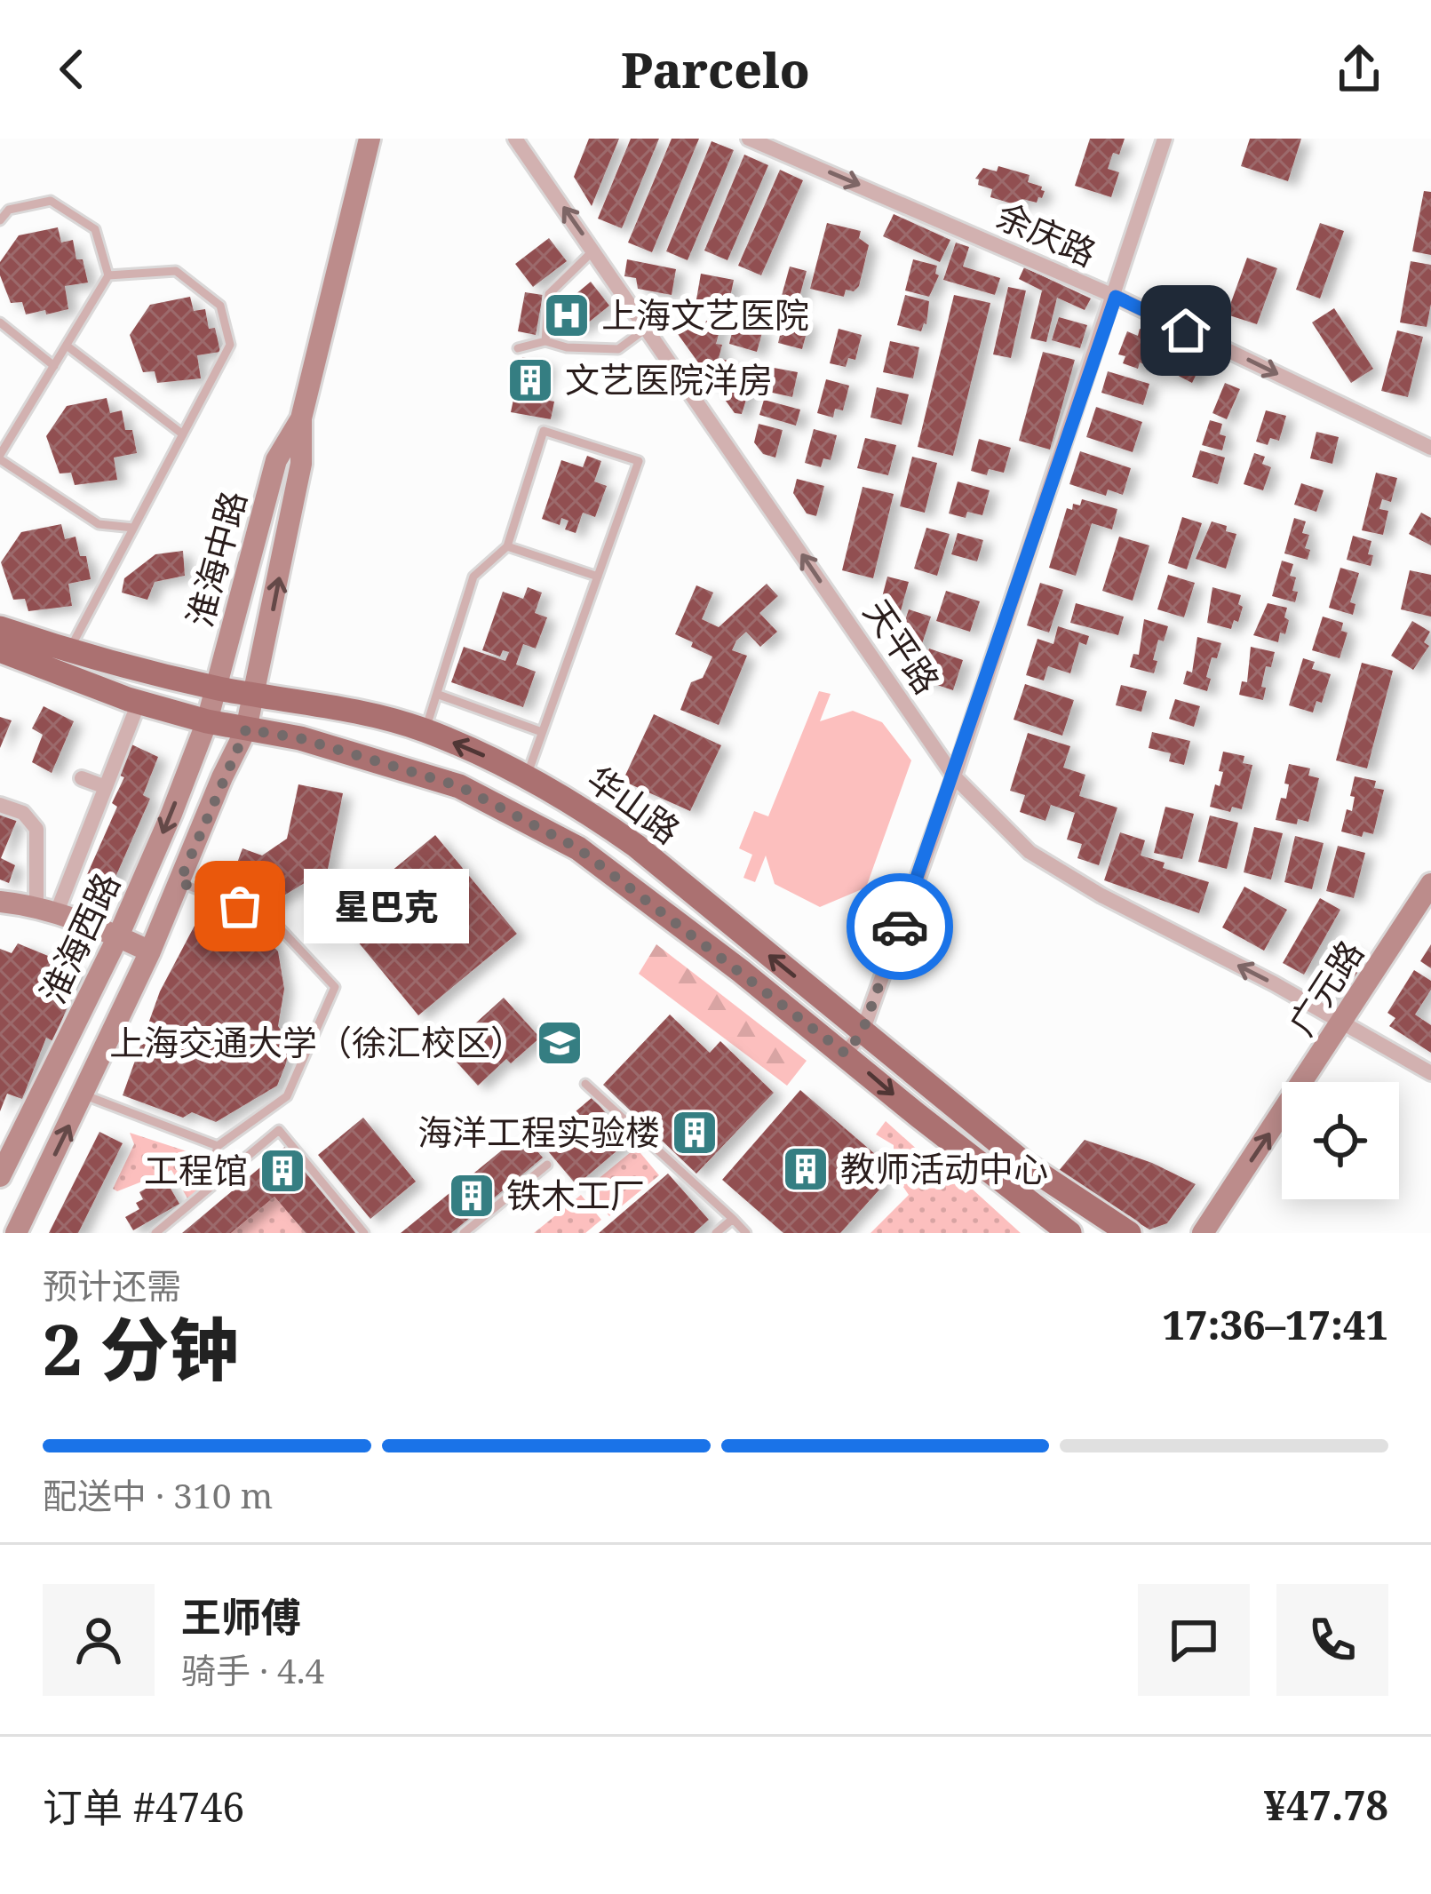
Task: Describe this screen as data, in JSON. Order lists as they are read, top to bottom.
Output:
{
  "streets": {
    "main road": [
      "淮海中路",
      "华山路",
      "淮海西路",
      "广元路"
    ],
    "street": ["余庆路", "天平路"]
  },
  "crossings": [
    ["淮海中路", "华山路"],
    ["淮海中路", "淮海西路"],
    ["天平路", "广元路"],
    ["华山路", "淮海西路"]
  ],
  "one_way": ["余庆路", "天平路", "广元路"],
  "places": {
    "hospital": ["上海文艺医院"],
    "building": [
      "文艺医院洋房",
      "海洋工程实验楼",
      "教师活动中心",
      "工程馆",
      "铁木工厂"
    ],
    "other": ["星巴克"],
    "school or university": ["上海交通大学（徐汇校区）"]
  },
  "page": {
    "header": "Parcelo",
    "bubble": "星巴克",
    "heading": ["2 分钟", "预计还需", "17:36–17:41"],
    "panel": [
      "王师傅",
      "骑手 · 4.4",
      "订单 #4746",
      "¥47.78"
    ],
    "bar": "配送中 · 310 m"
  }
}
